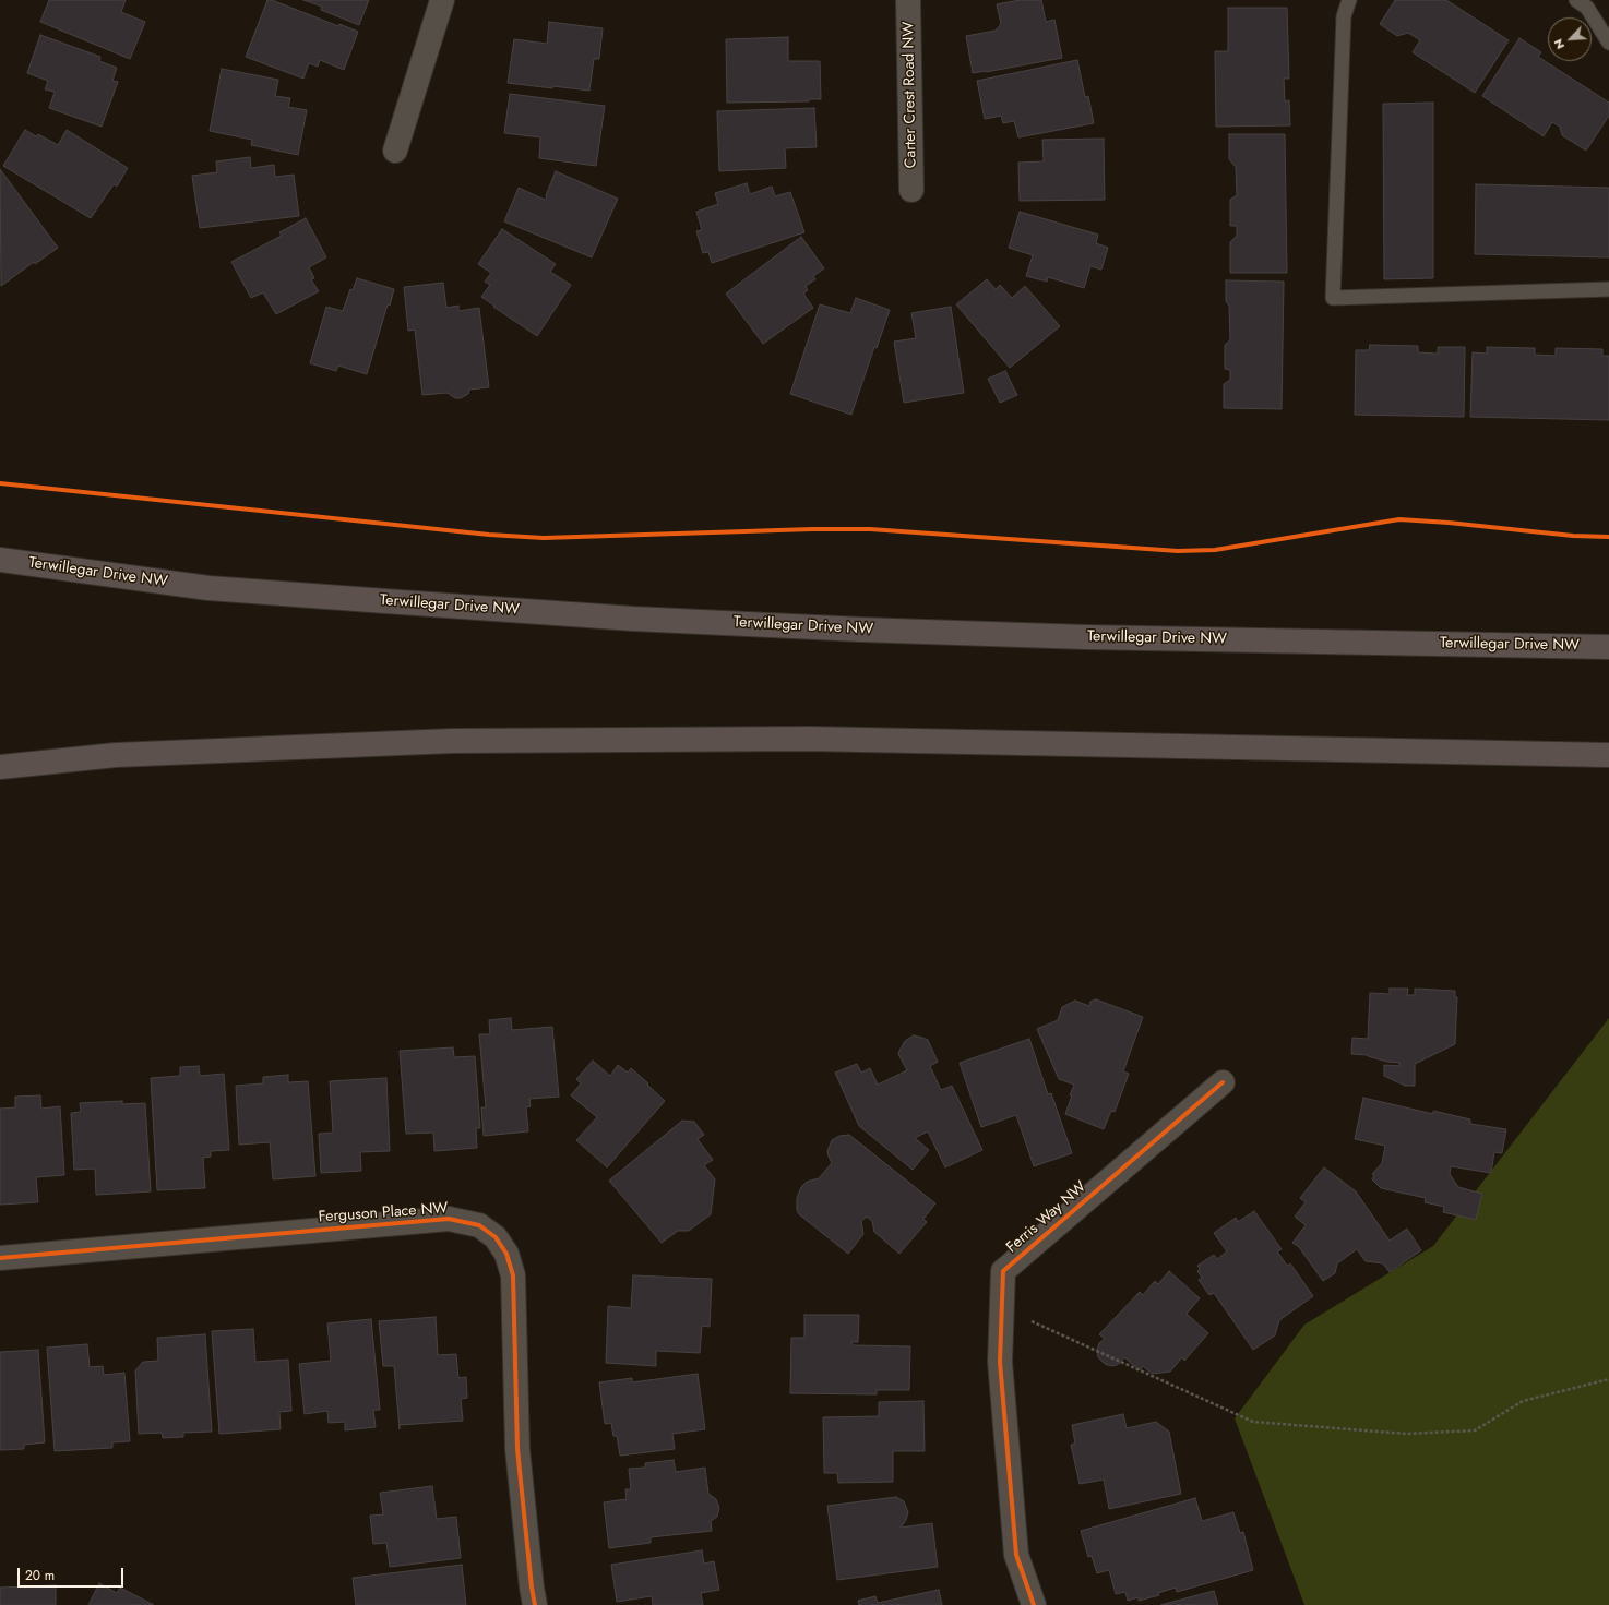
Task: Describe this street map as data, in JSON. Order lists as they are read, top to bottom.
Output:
{
  "streets": {
    "main road": ["Terwillegar Drive NW"],
    "street": ["Carter Crest Road NW", "Ferguson Place NW", "Ferris Way NW"]
  },
  "scale_bar": "20 m",
  "north": "bottom left"
}
